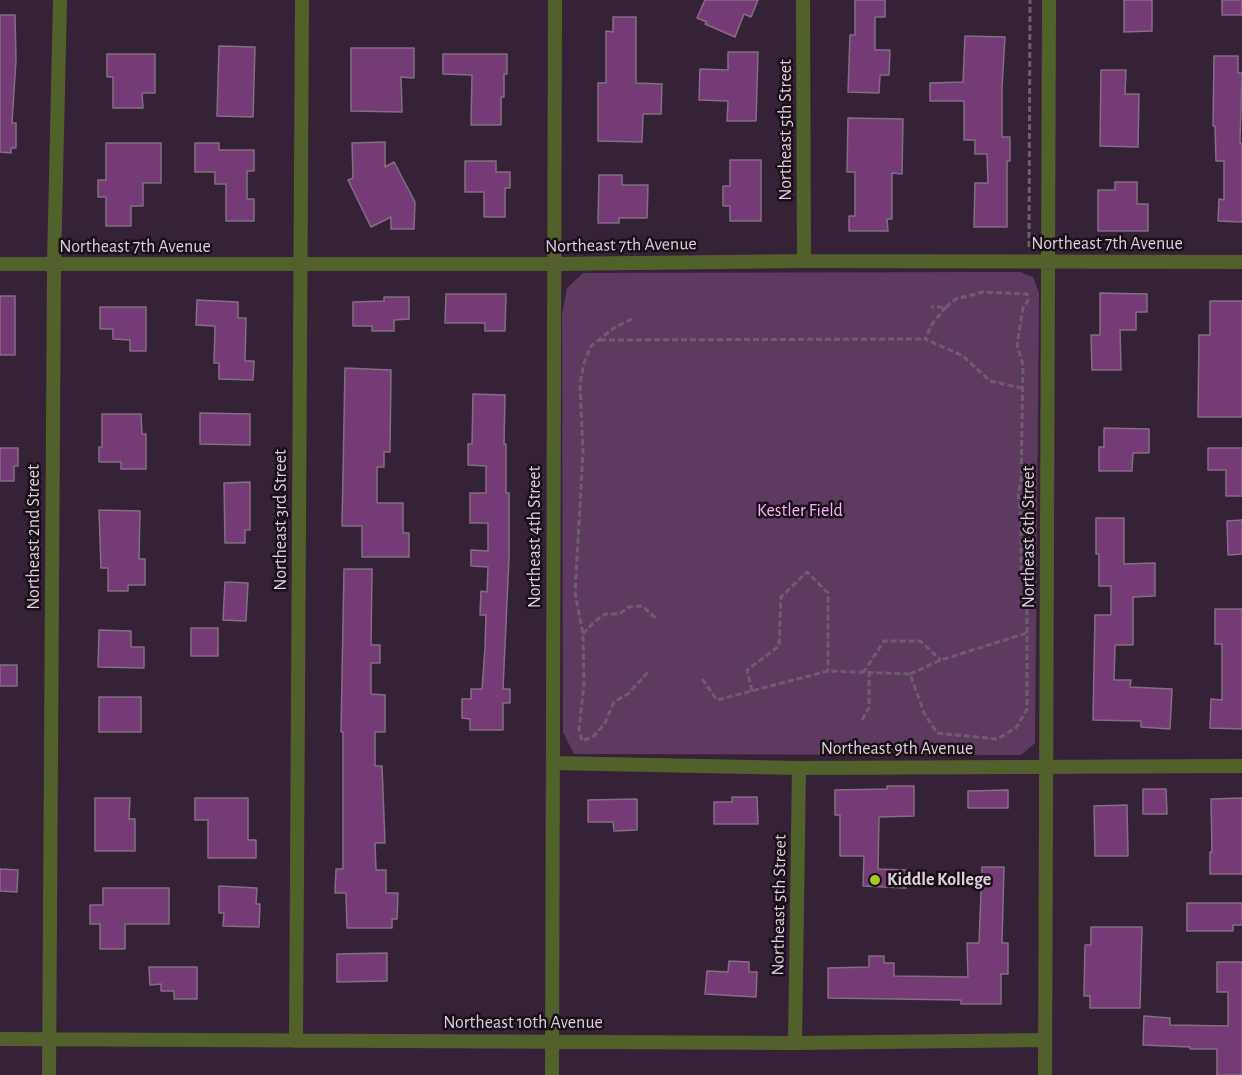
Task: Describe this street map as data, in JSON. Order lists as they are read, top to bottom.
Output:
{
  "streets": {
    "street": [
      "Northeast 5th Street",
      "Northeast 7th Avenue",
      "Northeast 3rd Street",
      "Northeast 2nd Street",
      "Northeast 4th Street",
      "Northeast 6th Street",
      "Northeast 9th Avenue",
      "Northeast 10th Avenue"
    ]
  },
  "crossings": [
    ["Northeast 5th Street", "Northeast 7th Avenue"],
    ["Northeast 5th Street", "Northeast 9th Avenue"],
    ["Northeast 5th Street", "Northeast 10th Avenue"],
    ["Northeast 7th Avenue", "Northeast 3rd Street"],
    ["Northeast 7th Avenue", "Northeast 2nd Street"],
    ["Northeast 7th Avenue", "Northeast 4th Street"],
    ["Northeast 7th Avenue", "Northeast 6th Street"],
    ["Northeast 3rd Street", "Northeast 10th Avenue"],
    ["Northeast 2nd Street", "Northeast 10th Avenue"],
    ["Northeast 4th Street", "Northeast 9th Avenue"],
    ["Northeast 4th Street", "Northeast 10th Avenue"],
    ["Northeast 6th Street", "Northeast 9th Avenue"],
    ["Northeast 6th Street", "Northeast 10th Avenue"]
  ],
  "parks": ["Kestler Field"],
  "places": ["Kiddle Kollege"]
}
